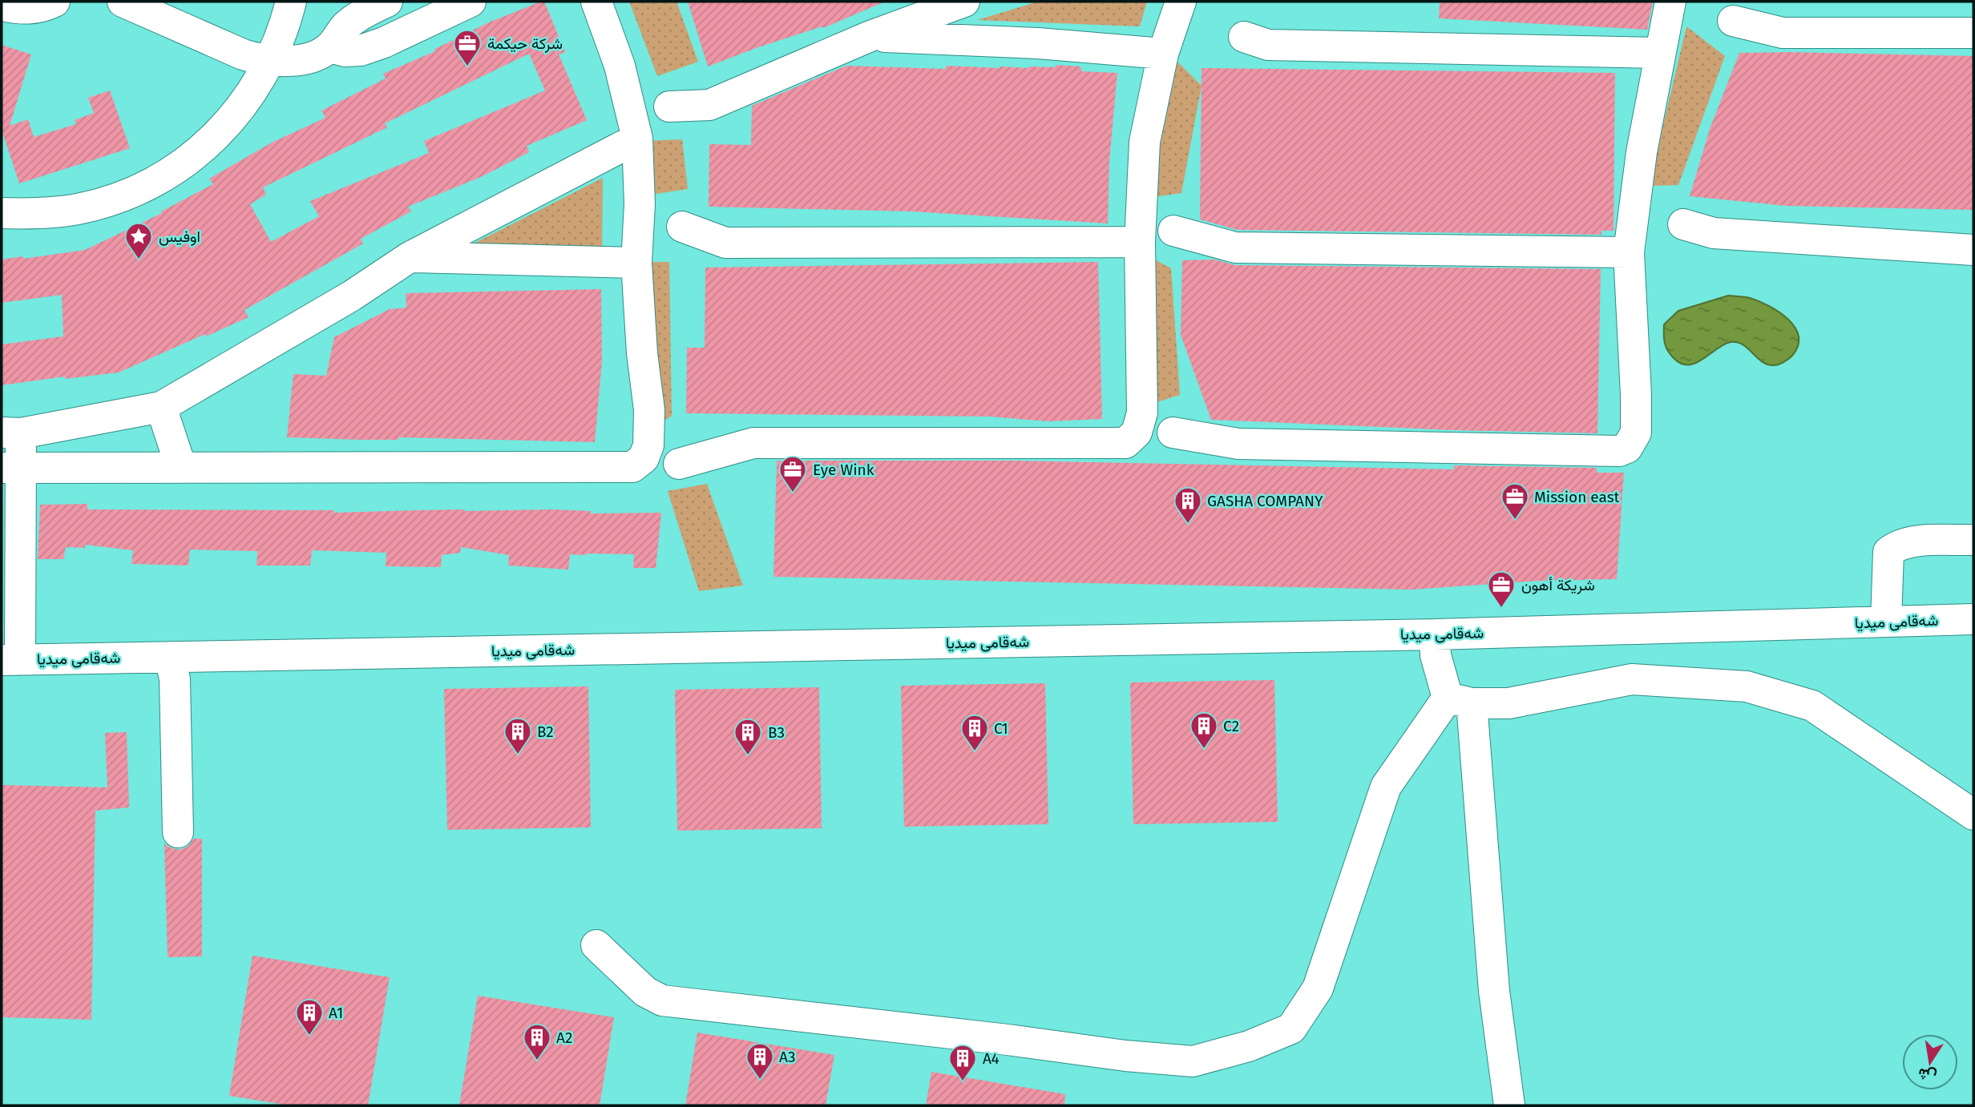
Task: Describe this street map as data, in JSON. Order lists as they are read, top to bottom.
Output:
{
  "streets": {
    "street": ["شەقامی میدیا"]
  },
  "places": {
    "office": [
      "شركة حيكمة",
      "Eye Wink",
      "Mission east",
      "شريكة أهون"
    ],
    "place": ["اوفيس"],
    "building": [
      "GASHA COMPANY",
      "C2",
      "C1",
      "B2",
      "B3",
      "A1",
      "A2",
      "A3",
      "A4"
    ]
  },
  "north": "bottom"
}
